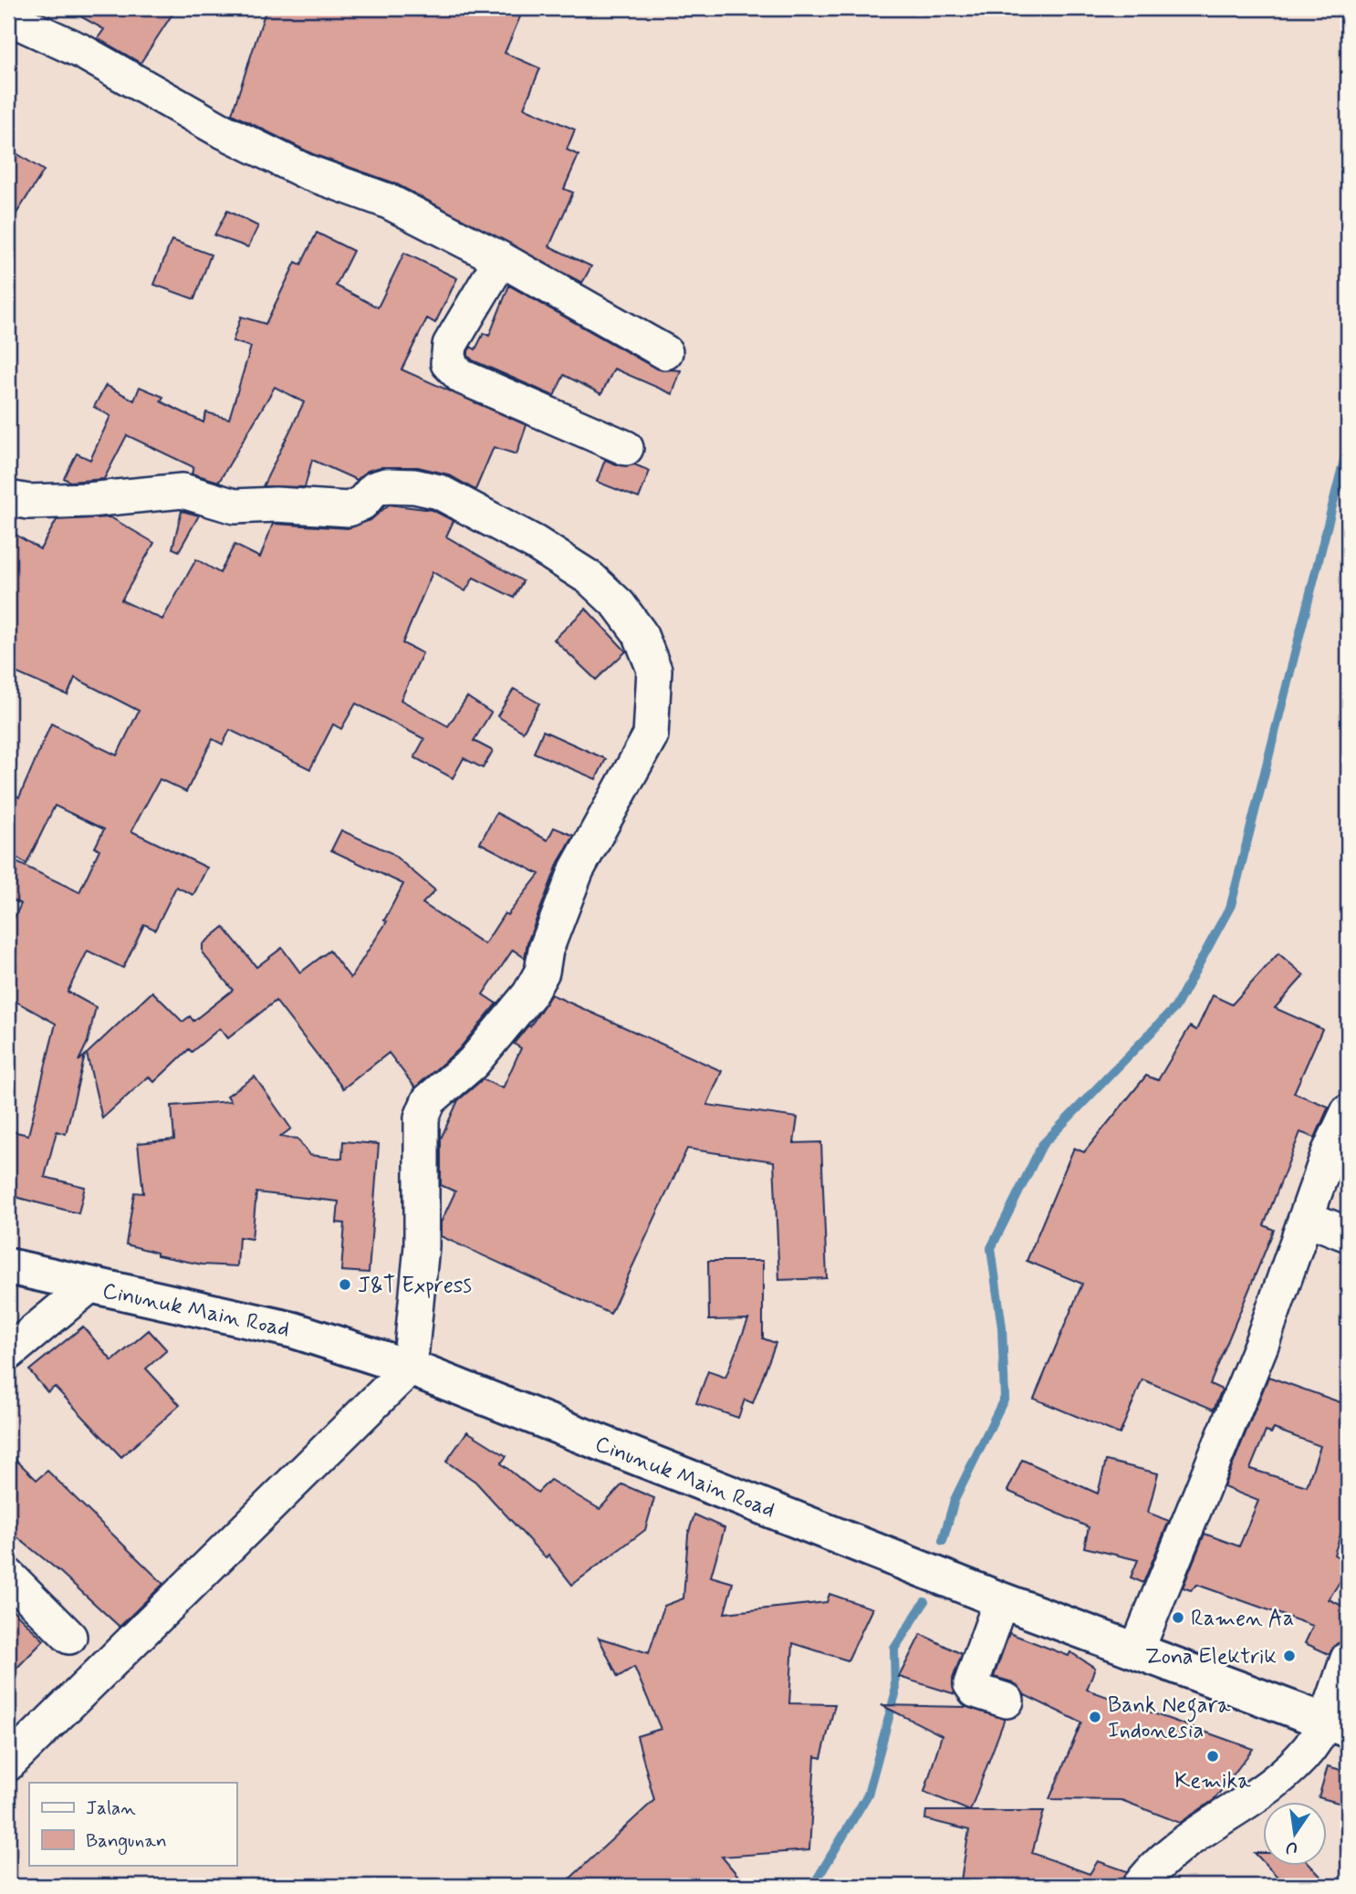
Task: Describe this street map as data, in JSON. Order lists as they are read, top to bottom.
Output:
{
  "streets": {
    "highway": ["Cinunuk Main Road"]
  },
  "places": [
    "J&T Express",
    "Ramen Aa",
    "Zona Elektrik",
    "Bank Negara Indonesia",
    "Kemika"
  ],
  "legend": ["Jalan", "Bangunan"],
  "north": "bottom"
}
